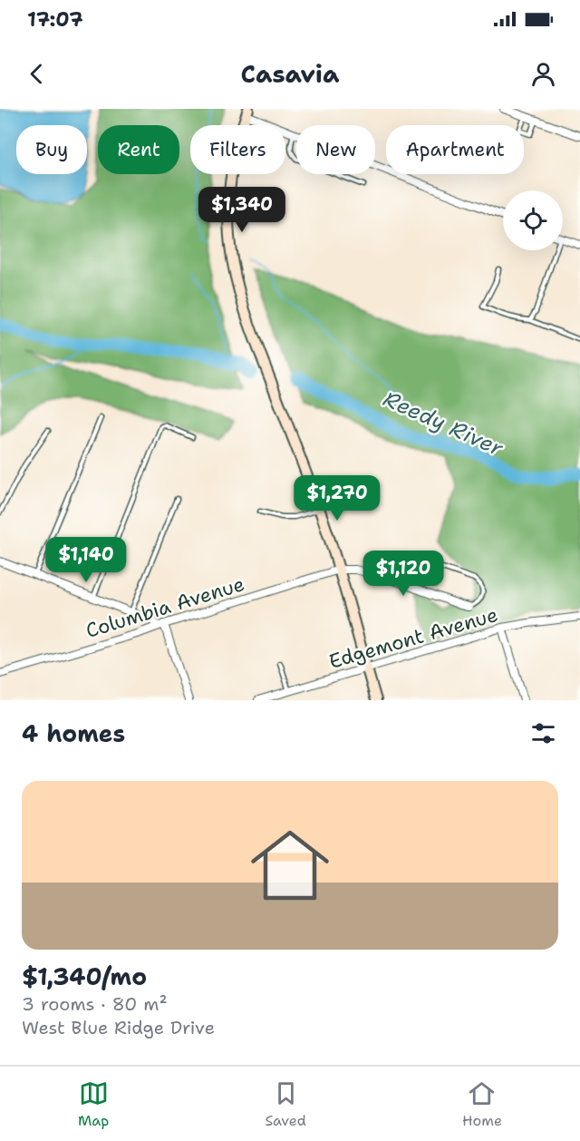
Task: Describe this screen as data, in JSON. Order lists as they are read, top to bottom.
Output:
{
  "streets": {
    "street": ["Columbia Avenue", "Edgemont Avenue"]
  },
  "water": ["Reedy River"],
  "page": {
    "status": "17:07",
    "header": "Casavia",
    "chip": [
      "Buy",
      "Rent",
      "Filters",
      "New",
      "Apartment"
    ],
    "price": [
      "$1,340",
      "$1,270",
      "$1,140",
      "$1,120"
    ],
    "heading": "4 homes",
    "list": [
      {
        "name": "$1,340/mo",
        "note": "3 rooms · 80 m² · West Blue Ridge Drive"
      }
    ],
    "tabs": ["Map", "Saved", "Home"]
  }
}
